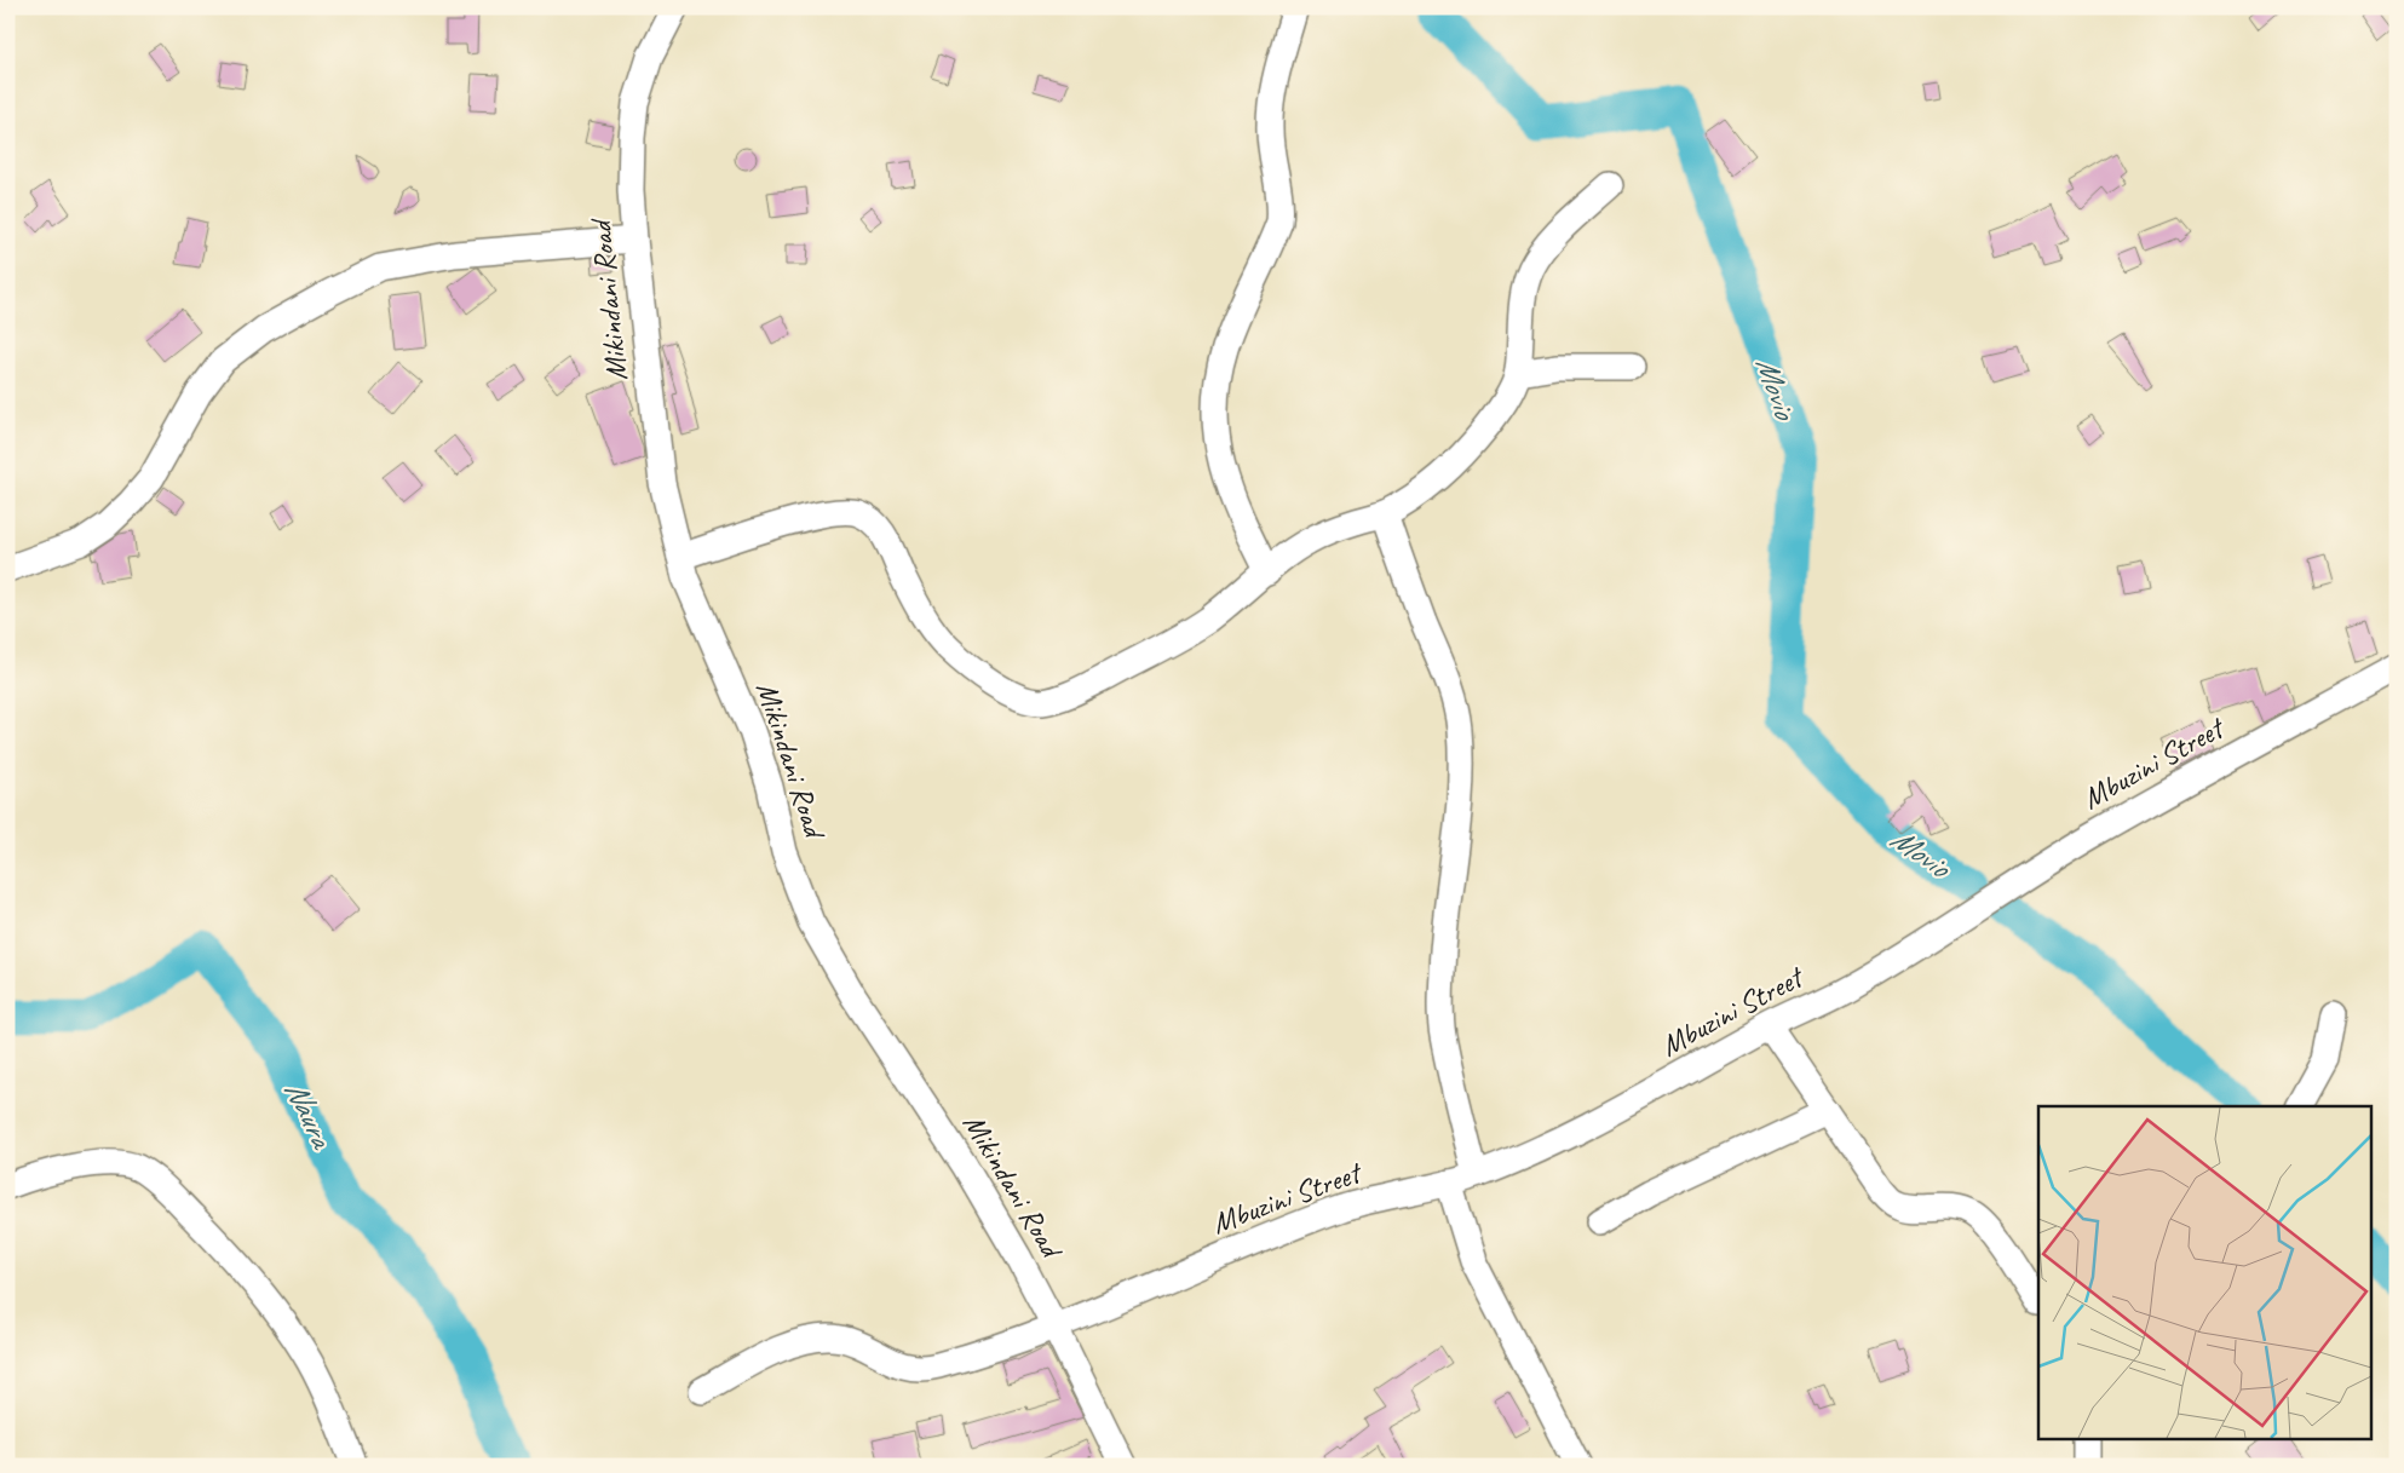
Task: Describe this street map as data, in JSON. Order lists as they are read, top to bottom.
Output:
{
  "streets": {
    "street": ["Mikindani Road", "Mbuzini Street"]
  },
  "crossings": [
    ["Mikindani Road", "Mbuzini Street"]
  ],
  "water": ["Movio", "Naura"]
}
